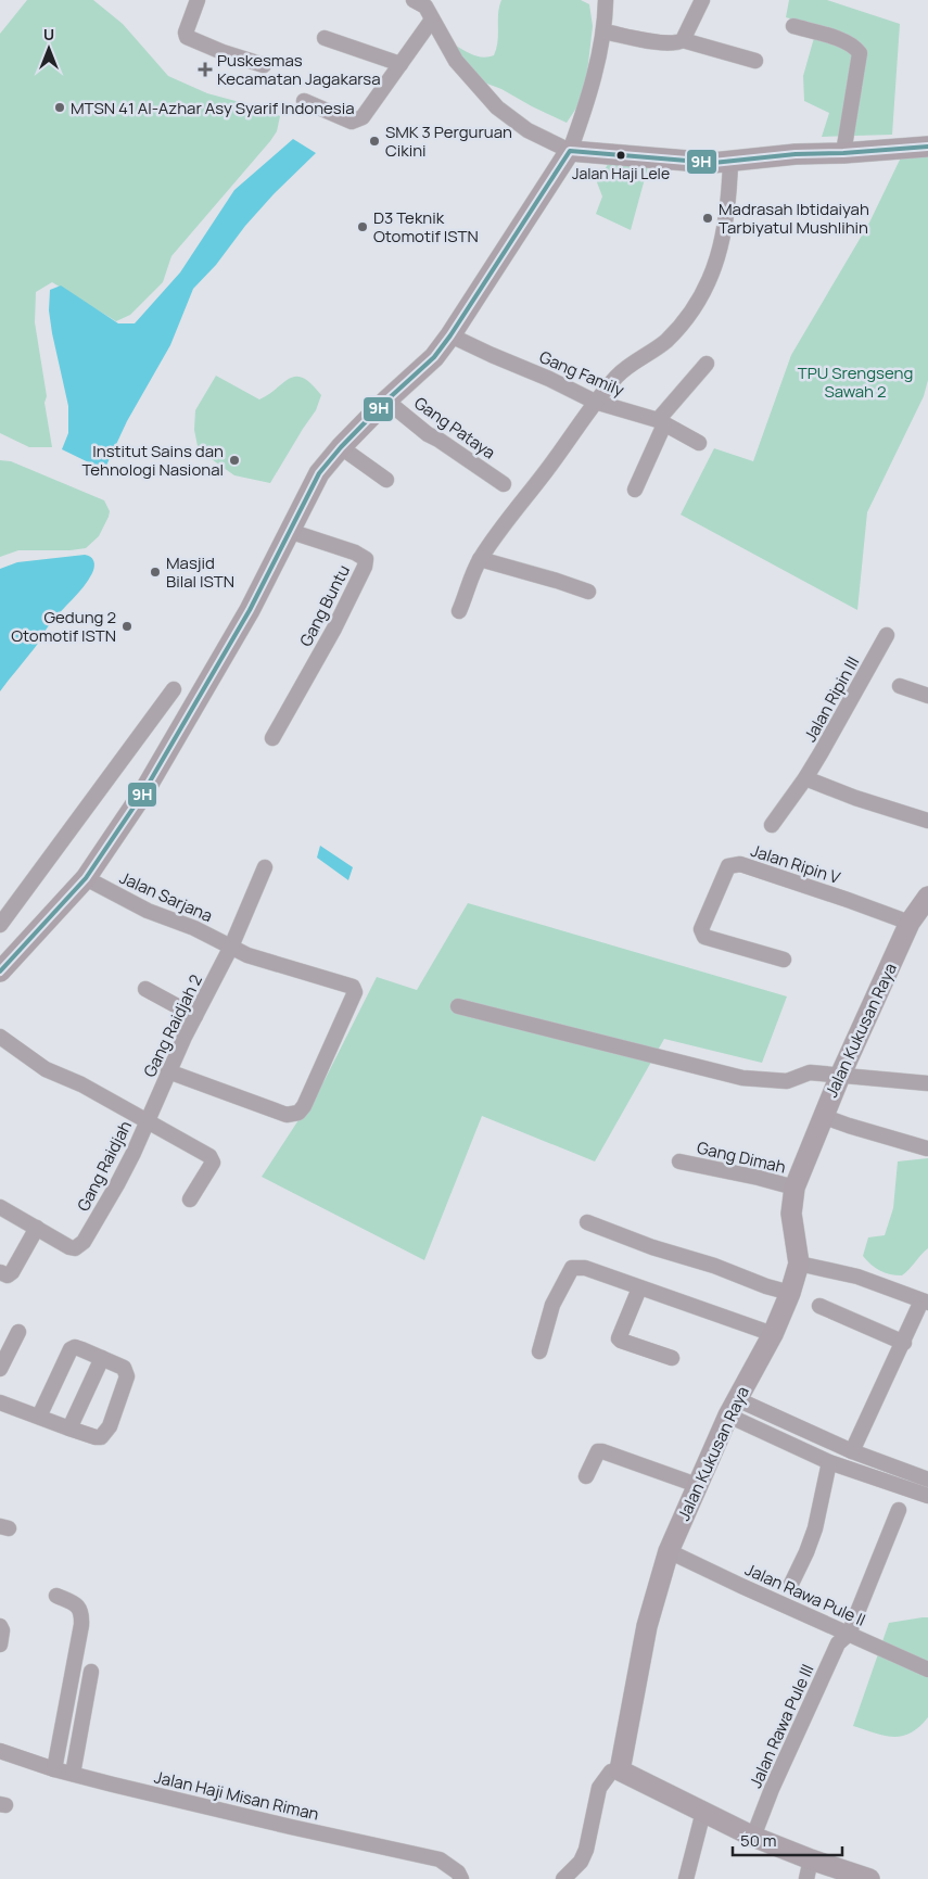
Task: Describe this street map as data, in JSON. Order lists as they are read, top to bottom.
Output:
{
  "streets": {
    "street": [
      "Gang Family",
      "Gang Pataya",
      "Gang Buntu",
      "Jalan Ripin III",
      "Jalan Ripin V",
      "Jalan Sarjana",
      "Gang Raidjah 2",
      "Jalan Kukusan Raya",
      "Gang Dimah",
      "Gang Raidjah",
      "Jalan Rawa Pule II",
      "Jalan Rawa Pule III",
      "Jalan Haji Misan Riman"
    ]
  },
  "crossings": [
    ["Jalan Ripin V", "Jalan Kukusan Raya"],
    ["Jalan Sarjana", "Gang Raidjah 2"],
    ["Gang Raidjah 2", "Gang Raidjah"],
    ["Jalan Kukusan Raya", "Gang Dimah"],
    ["Jalan Kukusan Raya", "Jalan Rawa Pule II"],
    ["Jalan Rawa Pule II", "Jalan Rawa Pule III"]
  ],
  "parks": ["TPU Srengseng Sawah 2"],
  "places": {
    "health": ["Puskesmas Kecamatan Jagakarsa"],
    "other": [
      "MTSN 41 Al-Azhar Asy Syarif Indonesia",
      "SMK 3 Perguruan Cikini",
      "Jalan Haji Lele",
      "Madrasah Ibtidaiyah Tarbiyatul Mushlihin",
      "D3 Teknik Otomotif ISTN",
      "Institut Sains dan Tehnologi Nasional",
      "Masjid Bilal ISTN",
      "Gedung 2 Otomotif ISTN"
    ]
  },
  "lines": ["transit line 9H"],
  "scale_bar": "50 m",
  "north": "top"
}
